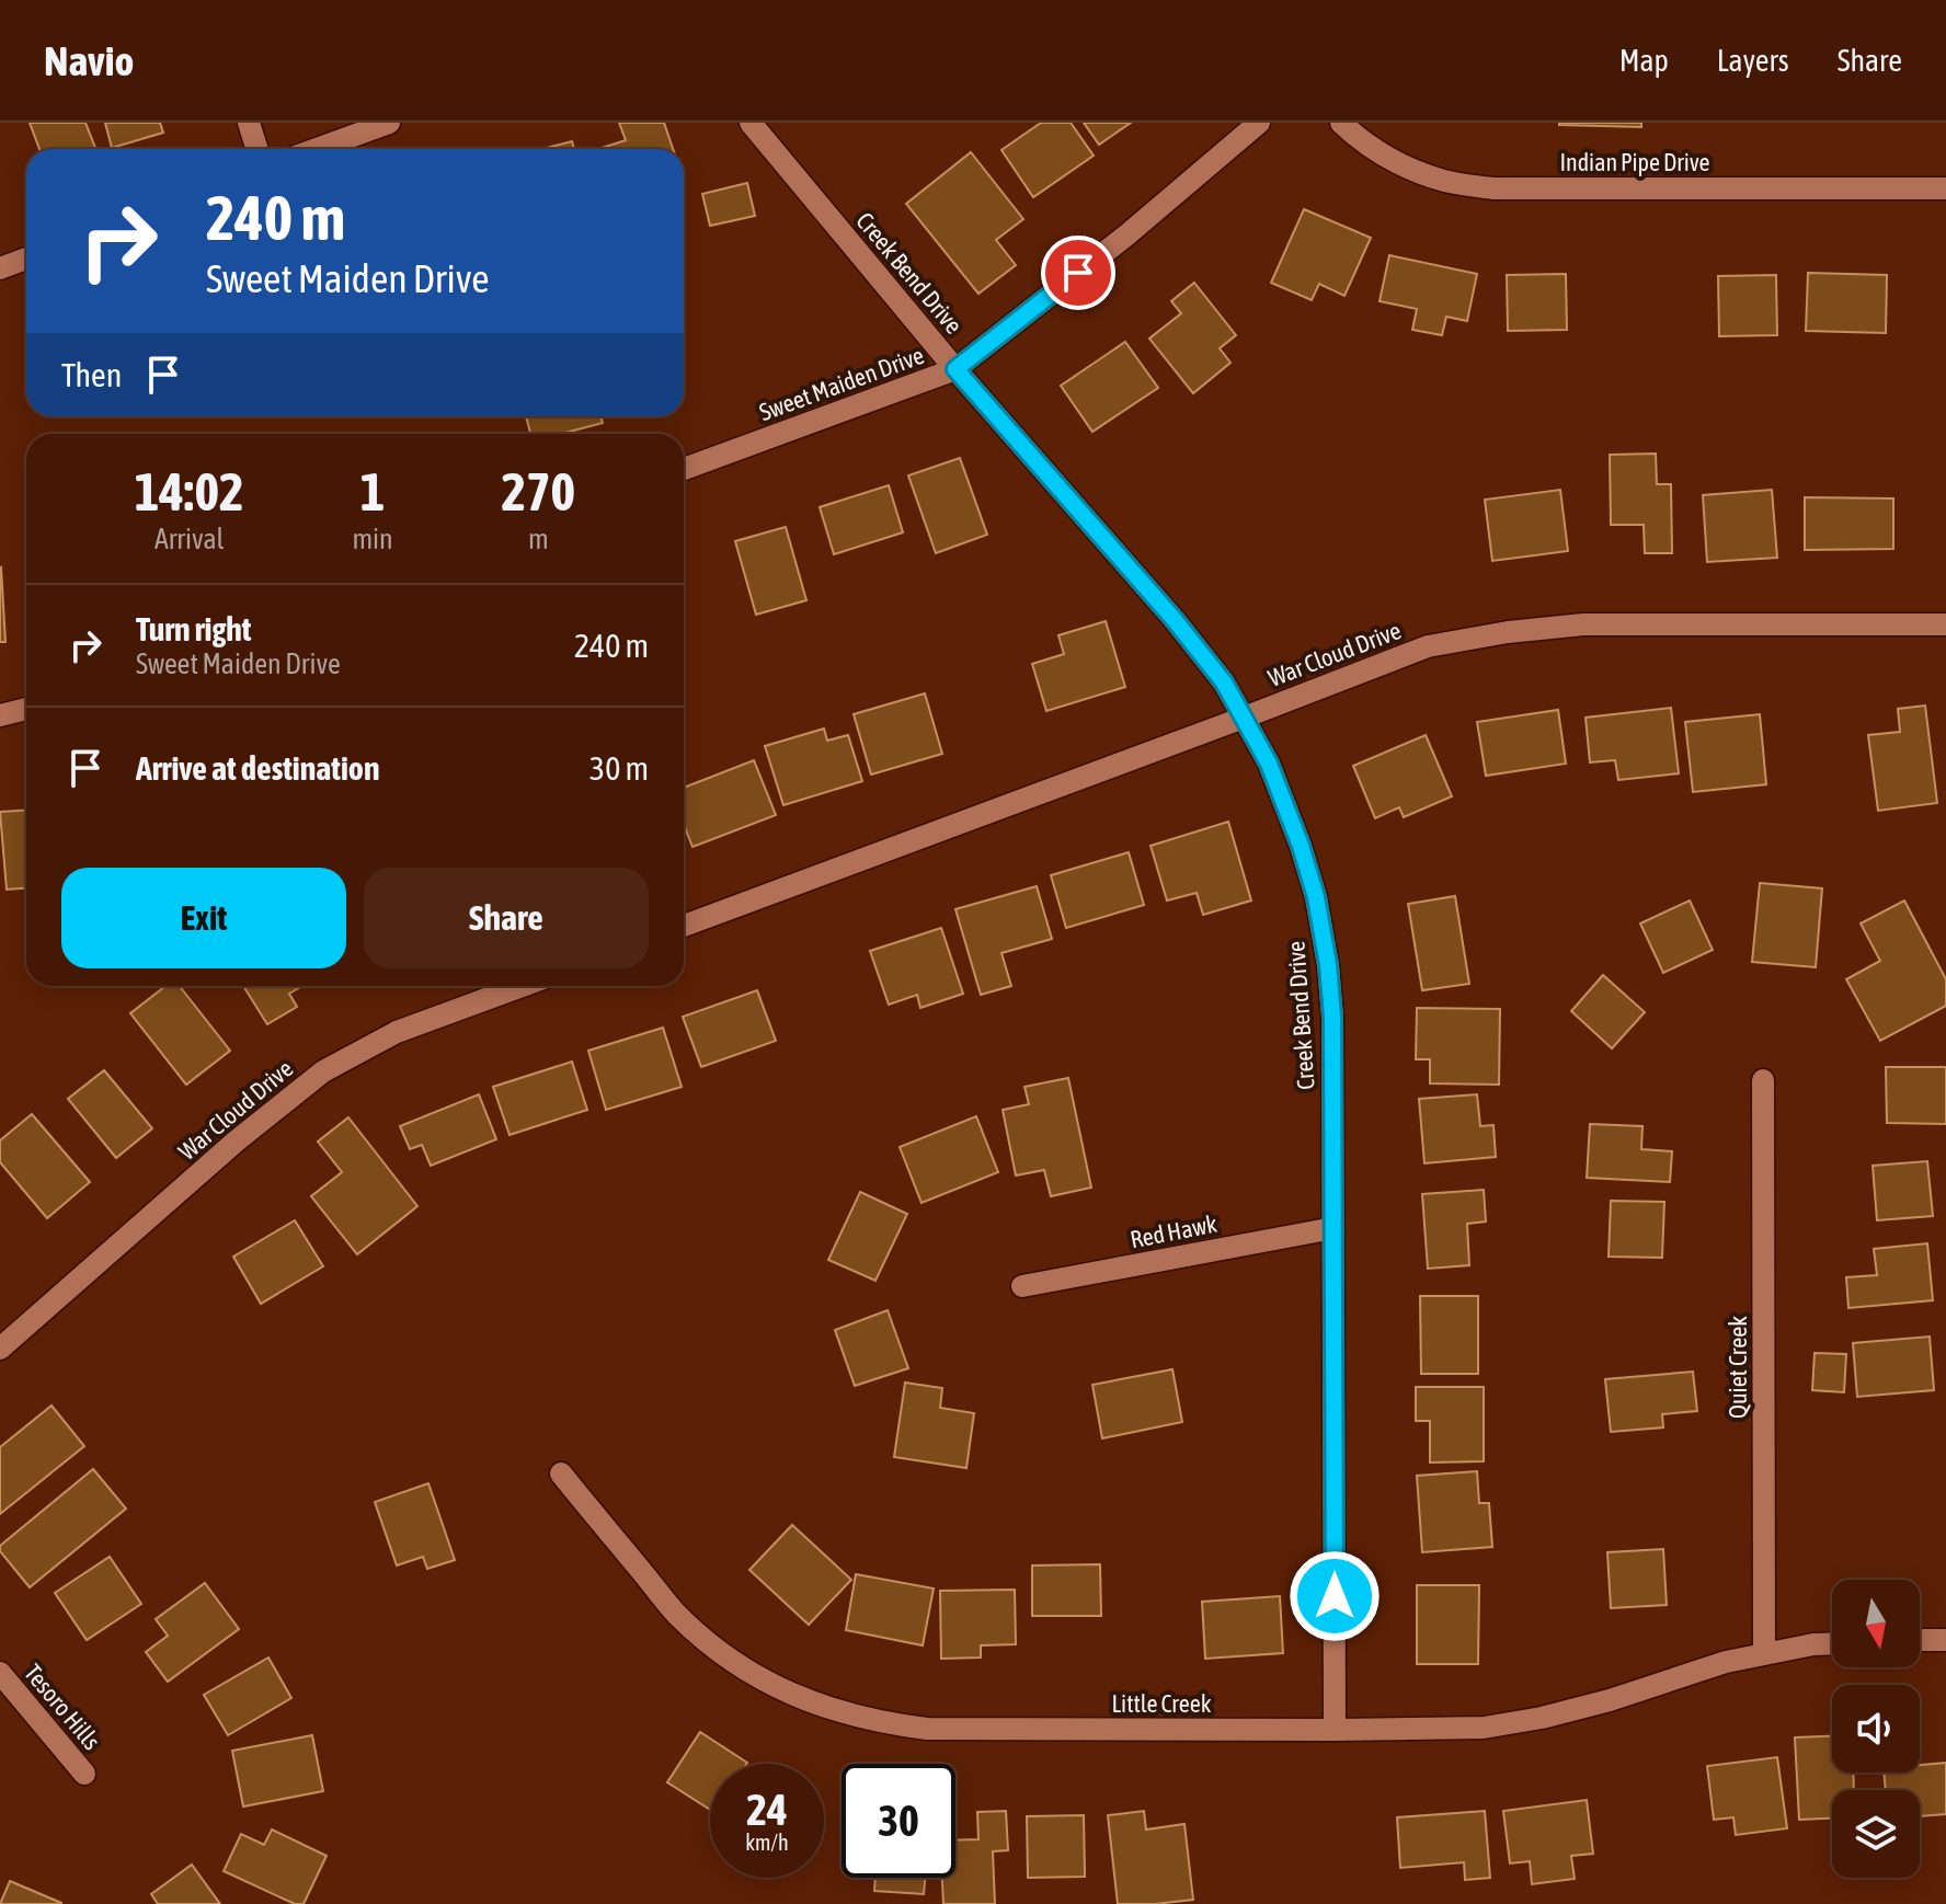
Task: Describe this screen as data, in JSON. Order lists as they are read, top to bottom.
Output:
{
  "streets": {
    "street": [
      "Indian Pipe Drive",
      "Creek Bend Drive",
      "Sweet Maiden Drive",
      "War Cloud Drive",
      "Red Hawk",
      "Quiet Creek",
      "Little Creek",
      "Tesoro Hills"
    ]
  },
  "crossings": [
    ["Creek Bend Drive", "Sweet Maiden Drive"],
    ["Creek Bend Drive", "War Cloud Drive"],
    ["Creek Bend Drive", "Red Hawk"],
    ["Creek Bend Drive", "Little Creek"],
    ["Quiet Creek", "Little Creek"]
  ],
  "north": "bottom",
  "page": {
    "header": "Navio",
    "nav": ["Map", "Layers", "Share"],
    "turn": ["240 m", "Sweet Maiden Drive"],
    "then": "Then",
    "eta": [
      "14:02",
      "Arrival",
      "1",
      "min",
      "270",
      "m"
    ],
    "list": [
      {
        "name": "Turn right",
        "note": "Sweet Maiden Drive",
        "value": "240 m"
      },
      {
        "name": "Arrive at destination",
        "value": "30 m"
      }
    ],
    "buttons": ["Exit", "Share"],
    "speed": "24 km/h",
    "limit": "30"
  }
}
